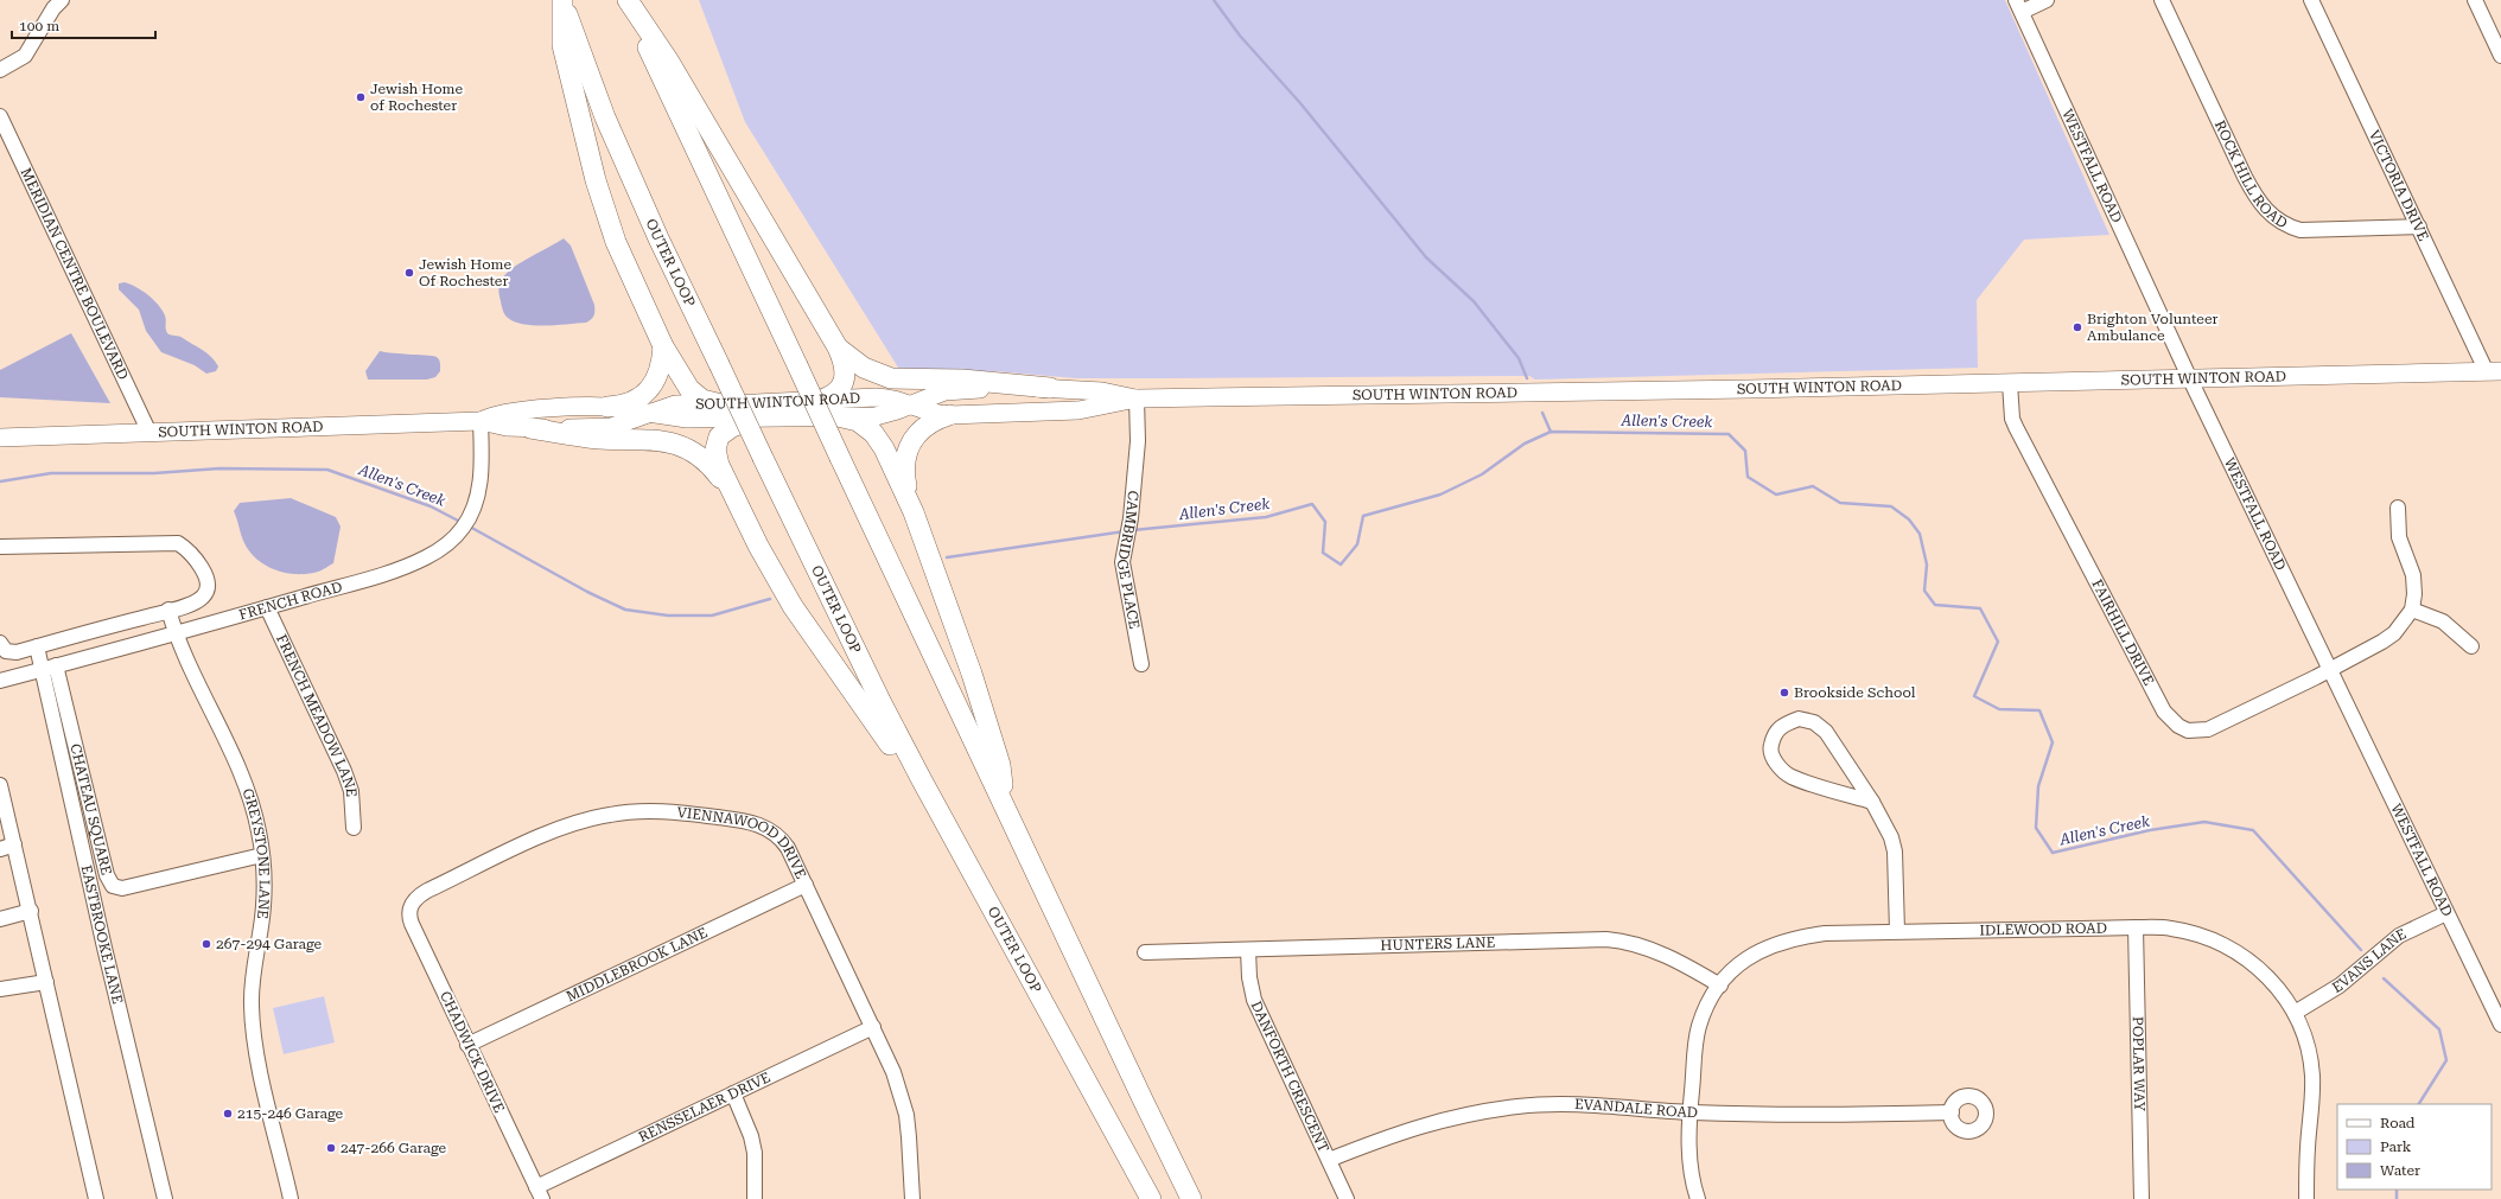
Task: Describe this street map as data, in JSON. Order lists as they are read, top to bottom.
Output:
{
  "streets": {
    "highway": ["OUTER LOOP"],
    "main road": ["SOUTH WINTON ROAD"],
    "street": [
      "WESTFALL ROAD",
      "ROCK HILL ROAD",
      "VICTORIA DRIVE",
      "MERIDIAN CENTRE BOULEVARD",
      "CAMBRIDGE PLACE",
      "FRENCH ROAD",
      "FAIRHILL DRIVE",
      "FRENCH MEADOW LANE",
      "CHATEAU SQUARE",
      "VIENNAWOOD DRIVE",
      "GREYSTONE LANE",
      "IDLEWOOD ROAD",
      "EASTBROOKE LANE",
      "HUNTERS LANE",
      "EVANS LANE",
      "MIDDLEBROOK LANE",
      "CHADWICK DRIVE",
      "POPLAR WAY",
      "DANFORTH CRESCENT",
      "RENSSELAER DRIVE",
      "EVANDALE ROAD"
    ]
  },
  "crossings": [
    ["WESTFALL ROAD", "SOUTH WINTON ROAD"],
    ["WESTFALL ROAD", "FAIRHILL DRIVE"],
    ["WESTFALL ROAD", "EVANS LANE"],
    ["ROCK HILL ROAD", "VICTORIA DRIVE"],
    ["VICTORIA DRIVE", "SOUTH WINTON ROAD"],
    ["MERIDIAN CENTRE BOULEVARD", "SOUTH WINTON ROAD"],
    ["SOUTH WINTON ROAD", "CAMBRIDGE PLACE"],
    ["SOUTH WINTON ROAD", "FRENCH ROAD"],
    ["SOUTH WINTON ROAD", "FAIRHILL DRIVE"],
    ["FRENCH ROAD", "FRENCH MEADOW LANE"],
    ["FRENCH ROAD", "CHATEAU SQUARE"],
    ["FRENCH ROAD", "GREYSTONE LANE"],
    ["FRENCH ROAD", "EASTBROOKE LANE"],
    ["CHATEAU SQUARE", "GREYSTONE LANE"],
    ["VIENNAWOOD DRIVE", "MIDDLEBROOK LANE"],
    ["VIENNAWOOD DRIVE", "CHADWICK DRIVE"],
    ["VIENNAWOOD DRIVE", "RENSSELAER DRIVE"],
    ["IDLEWOOD ROAD", "HUNTERS LANE"],
    ["IDLEWOOD ROAD", "EVANS LANE"],
    ["IDLEWOOD ROAD", "POPLAR WAY"],
    ["IDLEWOOD ROAD", "EVANDALE ROAD"],
    ["HUNTERS LANE", "DANFORTH CRESCENT"],
    ["MIDDLEBROOK LANE", "CHADWICK DRIVE"],
    ["CHADWICK DRIVE", "RENSSELAER DRIVE"],
    ["DANFORTH CRESCENT", "EVANDALE ROAD"]
  ],
  "water": ["Allen's Creek"],
  "places": [
    "Jewish Home of Rochester",
    "Jewish Home Of Rochester",
    "Brighton Volunteer Ambulance",
    "Brookside School",
    "267-294 Garage",
    "215-246 Garage",
    "247-266 Garage"
  ],
  "legend": ["Road", "Park", "Water"],
  "scale_bar": "100 m"
}
